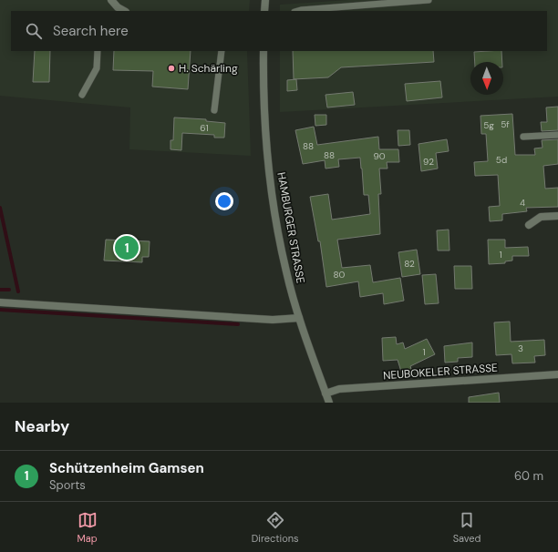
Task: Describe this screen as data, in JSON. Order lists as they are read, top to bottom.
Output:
{
  "streets": {
    "street": ["HAMBURGER STRASSE", "NEUBOKELER STRASSE"]
  },
  "crossings": [
    ["HAMBURGER STRASSE", "NEUBOKELER STRASSE"]
  ],
  "places": ["H. Schärling"],
  "house_numbers": [
    "5f",
    "5g",
    "61",
    "88",
    "88",
    "90",
    "5d",
    "92",
    "4",
    "1",
    "82",
    "80",
    "3",
    "1"
  ],
  "north": "bottom",
  "page": {
    "search": "Search here",
    "pins": "1",
    "heading": "Nearby",
    "list": [
      {
        "mark": "1",
        "name": "Schützenheim Gamsen",
        "note": "Sports",
        "value": "60 m"
      }
    ],
    "nav": ["Map", "Directions", "Saved"]
  }
}
